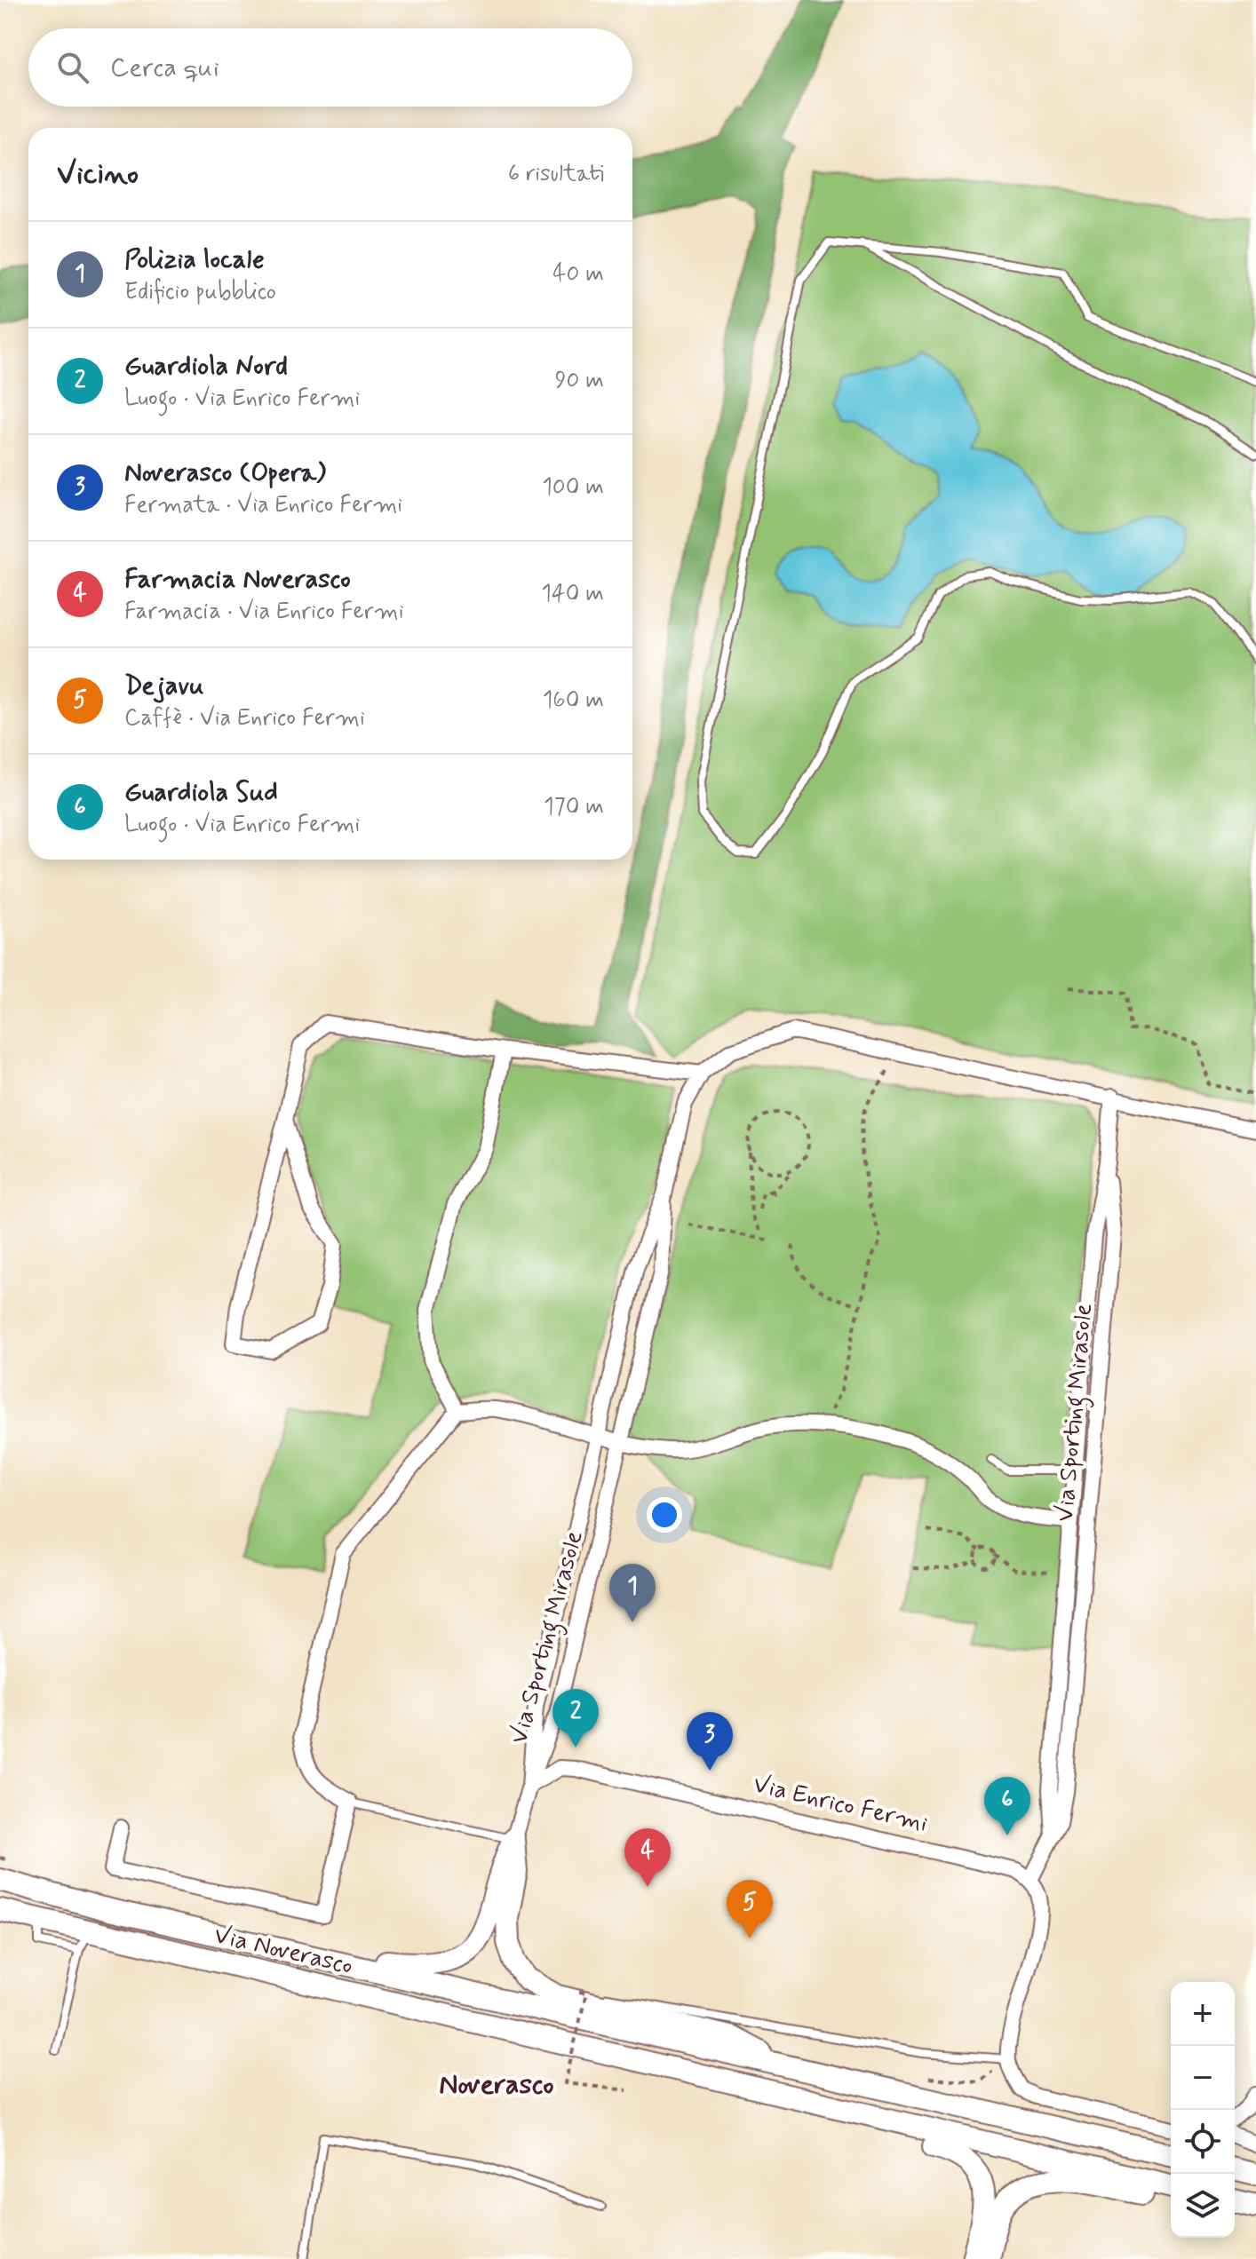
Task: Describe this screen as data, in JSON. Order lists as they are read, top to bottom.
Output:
{
  "streets": {
    "main road": ["Via Noverasco"],
    "street": ["Via Sporting Mirasole", "Via Enrico Fermi"]
  },
  "crossings": [
    ["Via Sporting Mirasole", "Via Enrico Fermi"]
  ],
  "districts": ["Noverasco"],
  "page": {
    "search": "Cerca qui",
    "heading": ["Vicino", "6 risultati"],
    "list": [
      {
        "mark": "1",
        "name": "Polizia locale",
        "note": "Edificio pubblico",
        "value": "40 m"
      },
      {
        "mark": "2",
        "name": "Guardiola Nord",
        "note": "Luogo · Via Enrico Fermi",
        "value": "90 m"
      },
      {
        "mark": "3",
        "name": "Noverasco (Opera)",
        "note": "Fermata · Via Enrico Fermi",
        "value": "100 m"
      },
      {
        "mark": "4",
        "name": "Farmacia Noverasco",
        "note": "Farmacia · Via Enrico Fermi",
        "value": "140 m"
      },
      {
        "mark": "5",
        "name": "Dejavu",
        "note": "Caffè · Via Enrico Fermi",
        "value": "160 m"
      },
      {
        "mark": "6",
        "name": "Guardiola Sud",
        "note": "Luogo · Via Enrico Fermi",
        "value": "170 m"
      }
    ],
    "pins": [
      "1",
      "2",
      "3",
      "6",
      "4",
      "5"
    ],
    "map_buttons": ["+", "−"]
  }
}
